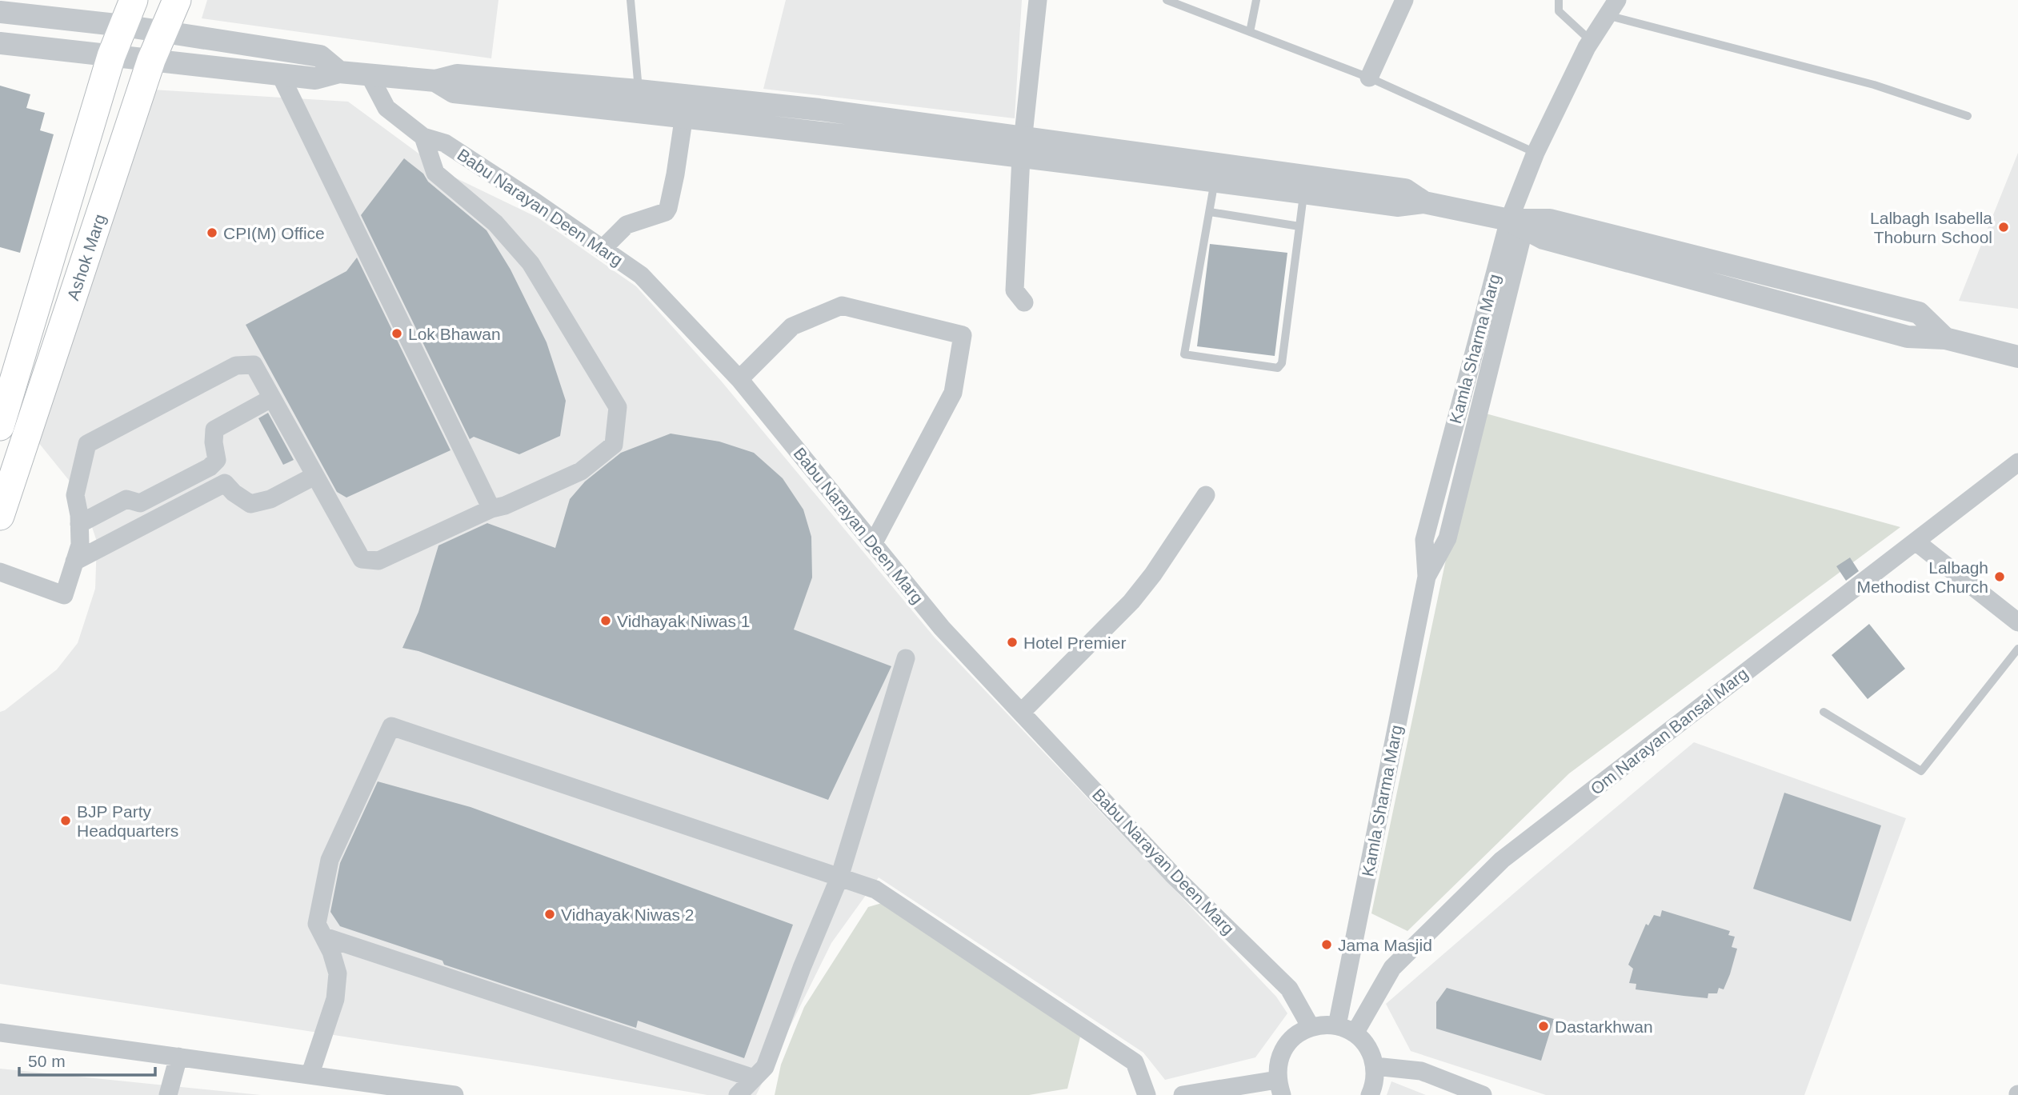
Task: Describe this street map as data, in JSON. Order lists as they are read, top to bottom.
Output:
{
  "streets": {
    "main road": ["Ashok Marg"],
    "street": ["Babu Narayan Deen Marg", "Kamla Sharma Marg", "Om Narayan Bansal Marg"]
  },
  "places": [
    "Lalbagh Isabella Thoburn School",
    "CPI(M) Office",
    "Lok Bhawan",
    "Lalbagh Methodist Church",
    "Vidhayak Niwas 1",
    "Hotel Premier",
    "BJP Party Headquarters",
    "Vidhayak Niwas 2",
    "Jama Masjid",
    "Dastarkhwan"
  ],
  "scale_bar": "50 m"
}
